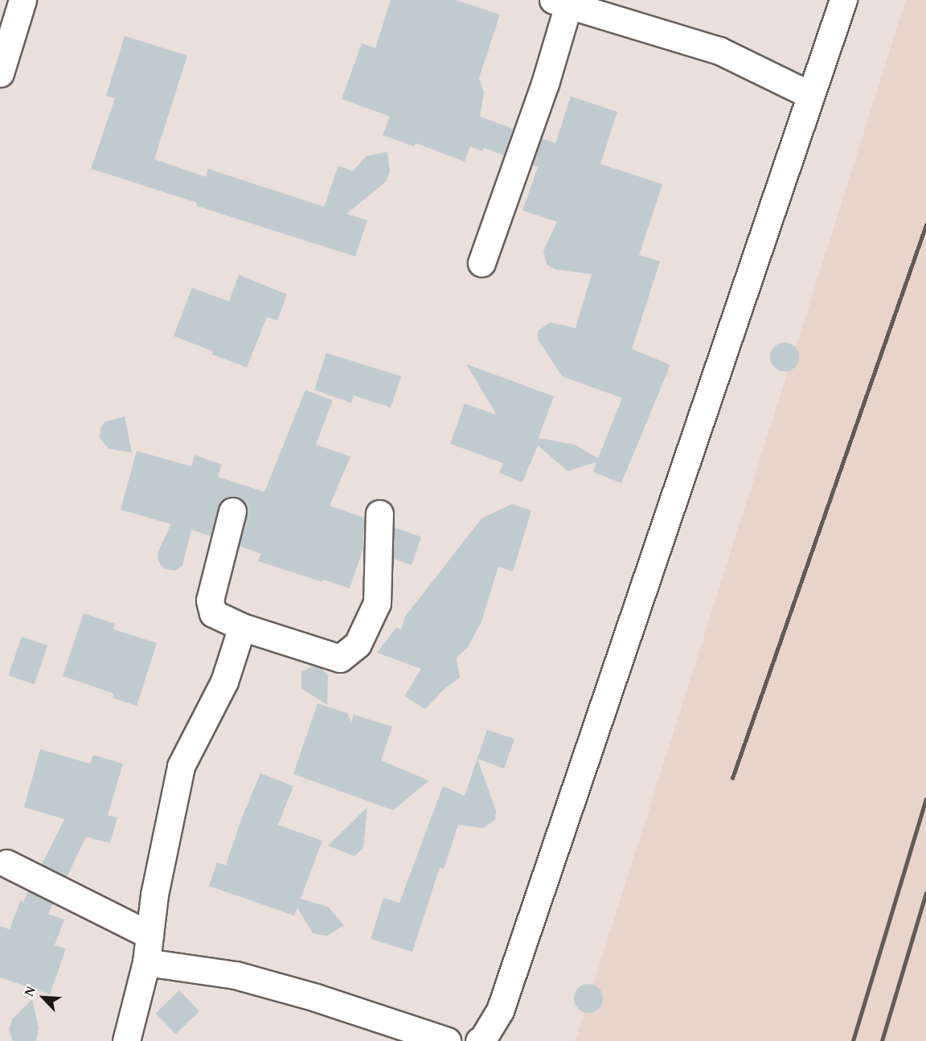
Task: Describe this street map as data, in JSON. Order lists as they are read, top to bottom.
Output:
{
  "north": "top left"
}
